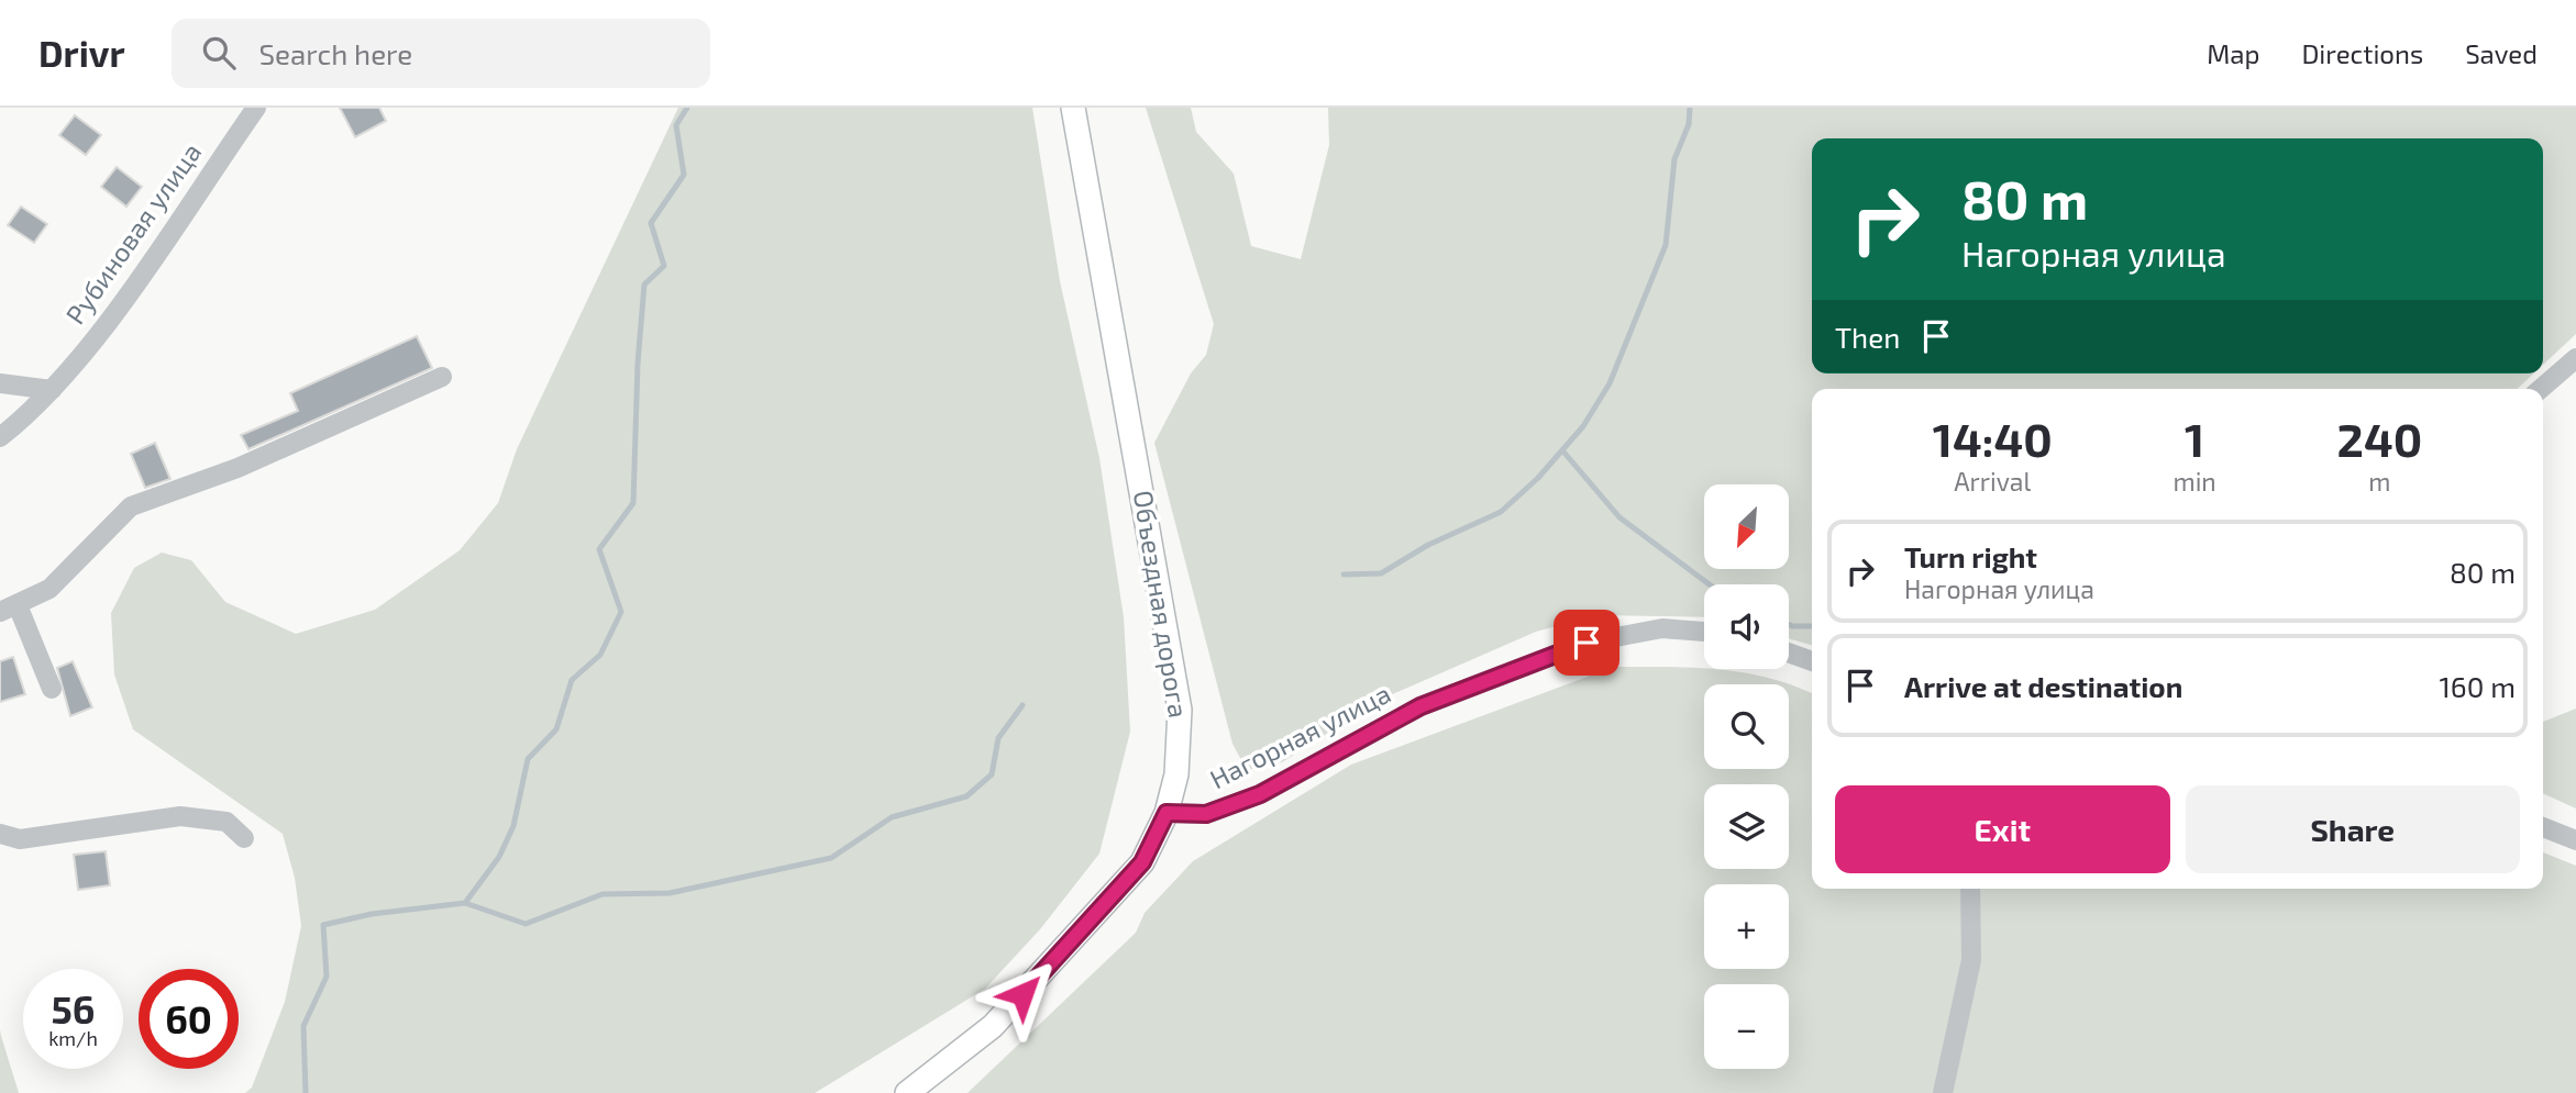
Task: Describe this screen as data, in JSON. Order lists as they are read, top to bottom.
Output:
{
  "streets": {
    "main road": ["Объездная дорога"],
    "street": ["Рубиновая улица", "Нагорная улица"]
  },
  "crossings": [
    ["Объездная дорога", "Нагорная улица"]
  ],
  "north": "bottom left",
  "page": {
    "header": "Drivr",
    "search": "Search here",
    "nav": ["Map", "Directions", "Saved"],
    "turn": ["80 m", "Нагорная улица"],
    "then": "Then",
    "eta": [
      "14:40",
      "Arrival",
      "1",
      "min",
      "240",
      "m"
    ],
    "map_buttons": ["+", "−"],
    "list": [
      {
        "name": "Turn right",
        "note": "Нагорная улица",
        "value": "80 m"
      },
      {
        "name": "Arrive at destination",
        "value": "160 m"
      }
    ],
    "buttons": ["Exit", "Share"],
    "speed": "56 km/h",
    "limit": "60"
  }
}
